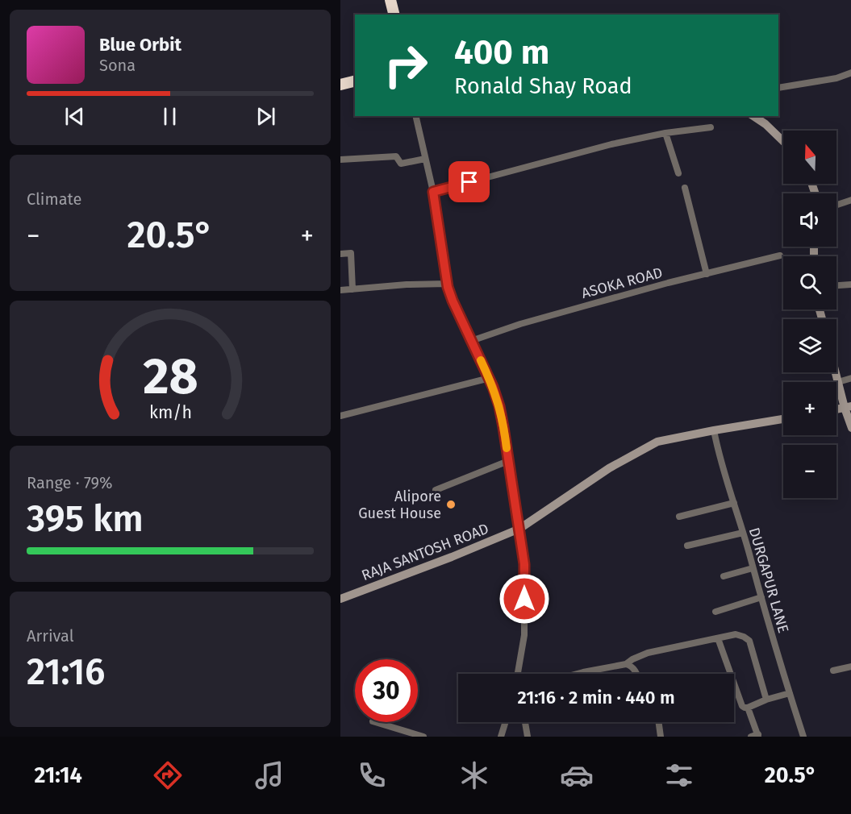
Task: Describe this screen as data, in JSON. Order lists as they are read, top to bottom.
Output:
{
  "streets": {
    "main road": ["RAJA SANTOSH ROAD"],
    "street": ["ASOKA ROAD", "DURGAPUR LANE"]
  },
  "crossings": [
    ["RAJA SANTOSH ROAD", "DURGAPUR LANE"]
  ],
  "places": ["Alipore Guest House"],
  "north": "top",
  "page": {
    "turn": ["400 m", "Ronald Shay Road"],
    "song": ["Blue Orbit", "Sona"],
    "map_buttons": ["+", "−"],
    "tile": [
      "Climate",
      ["Range · 79%", "395 km"],
      ["Arrival", "21:16"]
    ],
    "heat": ["−", "20.5°", "+"],
    "limit": "30",
    "trip": "21:16 · 2 min · 440 m",
    "tabs": ["21:14", "20.5°"],
    "gauge": ["28", "km/h"]
  }
}
